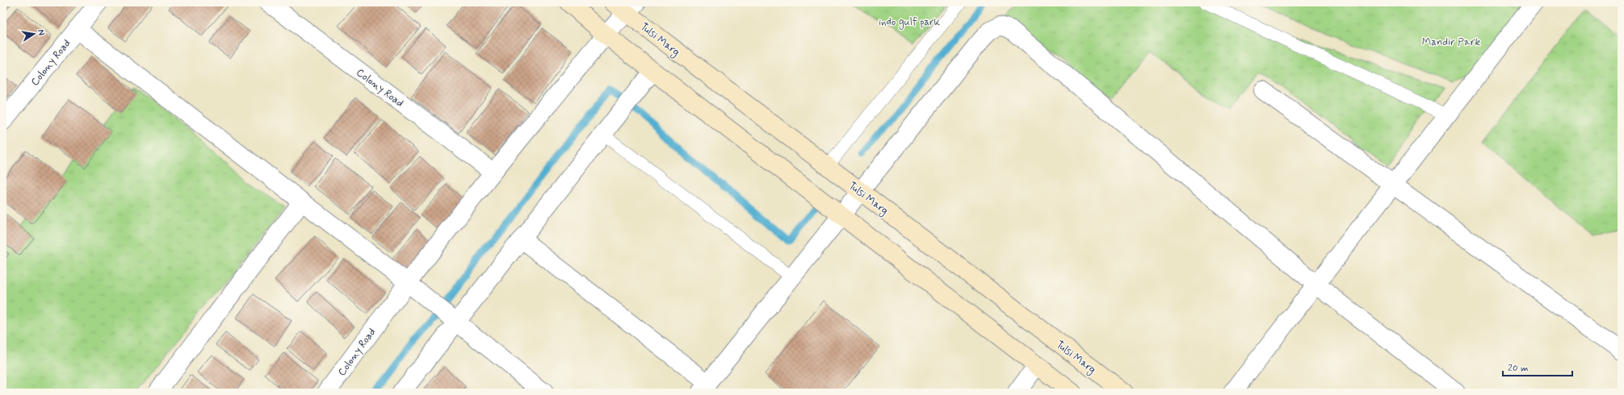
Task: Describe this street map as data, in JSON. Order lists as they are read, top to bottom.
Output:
{
  "streets": {
    "street": ["Tulsi Marg", "Colony Road"]
  },
  "crossings": [
    ["Tulsi Marg", "Colony Road"]
  ],
  "parks": ["indo gulf park", "Mandir Park"],
  "scale_bar": "20 m",
  "north": "right"
}
